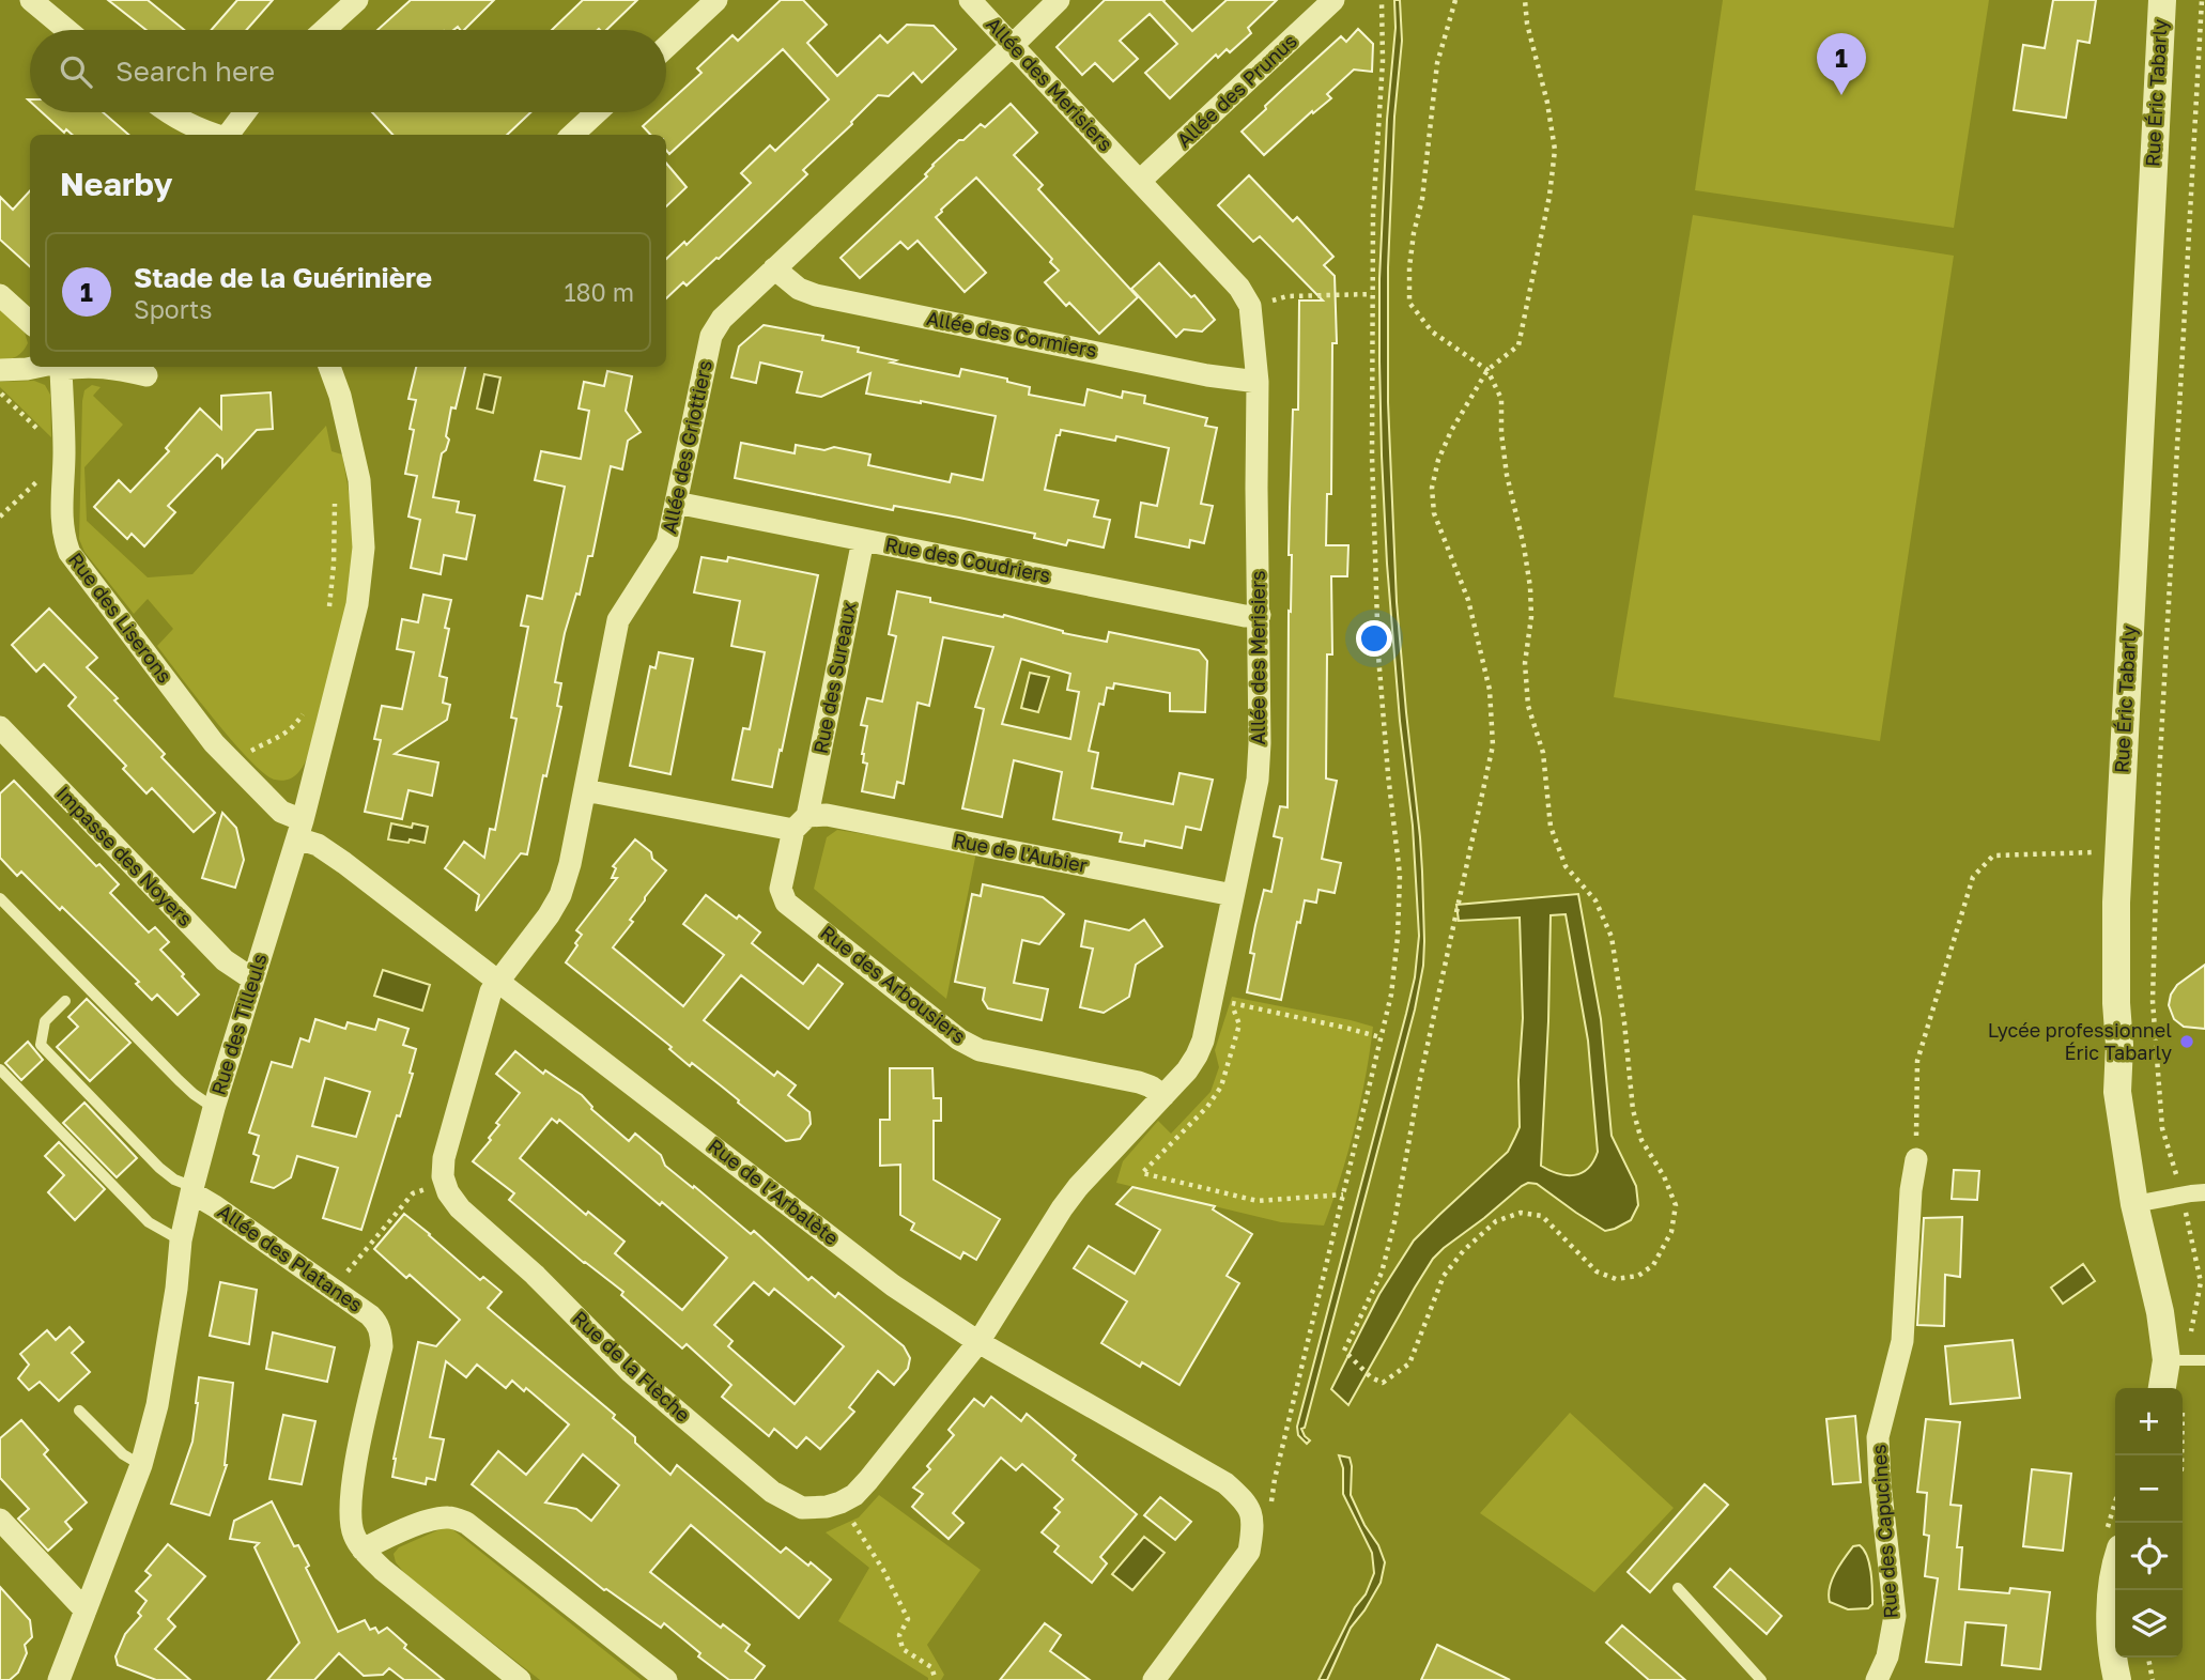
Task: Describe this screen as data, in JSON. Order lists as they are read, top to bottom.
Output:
{
  "streets": {
    "street": [
      "Allée des Merisiers",
      "Allée des Prunus",
      "Rue Éric Tabarly",
      "Allée des Cormiers",
      "Allée des Griottiers",
      "Rue des Coudriers",
      "Rue des Liserons",
      "Rue des Sureaux",
      "Rue de l'Aubier",
      "Impasse des Noyers",
      "Rue des Arbousiers",
      "Rue des Tilleuls",
      "Rue de l’Arbalète",
      "Allée des Platanes",
      "Rue de la Flèche",
      "Rue des Capucines"
    ]
  },
  "crossings": [
    ["Allée des Merisiers", "Allée des Prunus"],
    ["Allée des Merisiers", "Allée des Cormiers"],
    ["Allée des Merisiers", "Allée des Griottiers"],
    ["Allée des Merisiers", "Rue des Coudriers"],
    ["Allée des Merisiers", "Rue de l'Aubier"],
    ["Allée des Merisiers", "Rue des Arbousiers"],
    ["Allée des Merisiers", "Rue de l’Arbalète"],
    ["Allée des Cormiers", "Allée des Griottiers"],
    ["Allée des Griottiers", "Rue des Coudriers"],
    ["Allée des Griottiers", "Rue de l’Arbalète"],
    ["Rue des Coudriers", "Rue des Sureaux"],
    ["Rue des Liserons", "Rue des Tilleuls"],
    ["Rue des Liserons", "Rue de l’Arbalète"],
    ["Rue des Sureaux", "Rue de l'Aubier"],
    ["Rue des Sureaux", "Rue des Arbousiers"],
    ["Rue de l'Aubier", "Rue des Arbousiers"],
    ["Impasse des Noyers", "Rue des Tilleuls"],
    ["Rue des Tilleuls", "Rue de l’Arbalète"],
    ["Rue des Tilleuls", "Allée des Platanes"]
  ],
  "places": ["Lycée professionnel Éric Tabarly"],
  "page": {
    "search": "Search here",
    "pins": "1",
    "heading": "Nearby",
    "list": [
      {
        "mark": "1",
        "name": "Stade de la Guérinière",
        "note": "Sports",
        "value": "180 m"
      }
    ],
    "map_buttons": ["+", "−"]
  }
}
